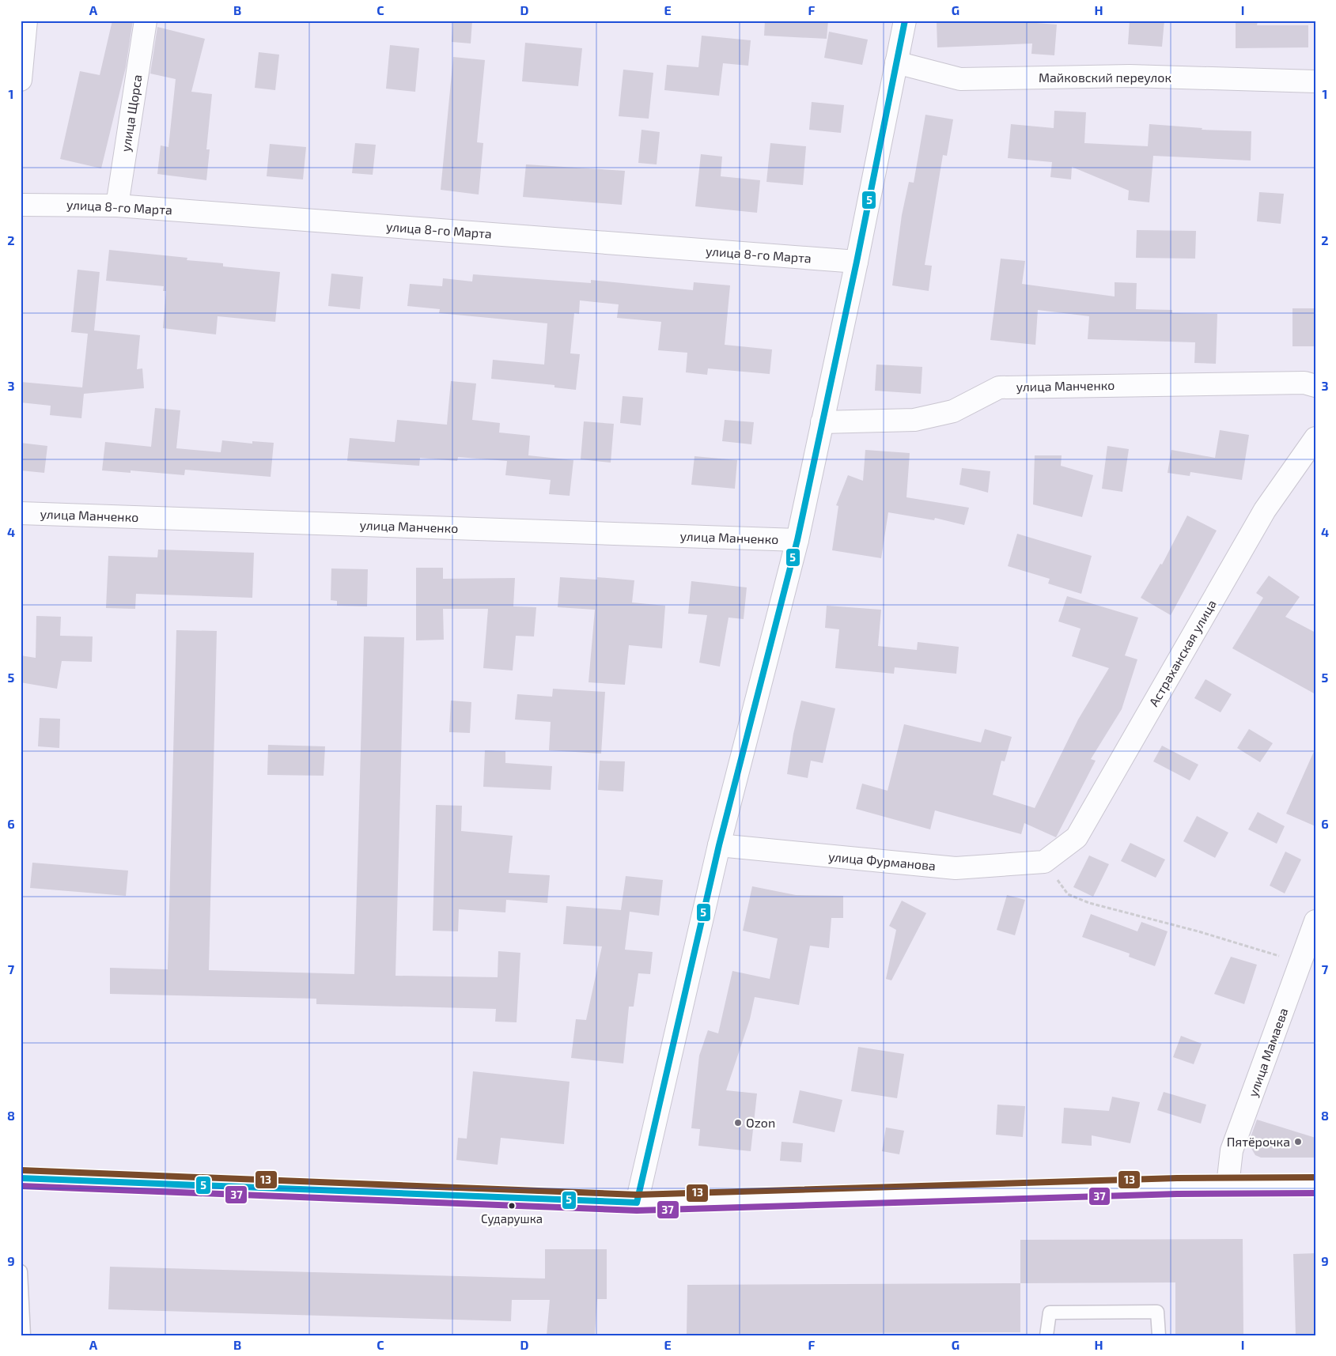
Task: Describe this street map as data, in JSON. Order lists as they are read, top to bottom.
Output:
{
  "streets": {
    "street": [
      "Майковский переулок",
      "улица Щорса",
      "улица 8-го Марта",
      "улица Манченко",
      "Астраханская улица",
      "улица Фурманова",
      "улица Мамаева"
    ]
  },
  "crossings": [
    ["улица Щорса", "улица 8-го Марта"],
    ["Астраханская улица", "улица Фурманова"]
  ],
  "places": ["Ozon", "Пятёрочка", "Сударушка"],
  "lines": ["transit line 5", "transit line 13", "transit line 37"],
  "grid": {
    "columns": [
      "A",
      "B",
      "C",
      "D",
      "E",
      "F",
      "G",
      "H",
      "I"
    ],
    "rows": [
      "1",
      "2",
      "3",
      "4",
      "5",
      "6",
      "7",
      "8",
      "9"
    ]
  }
}
